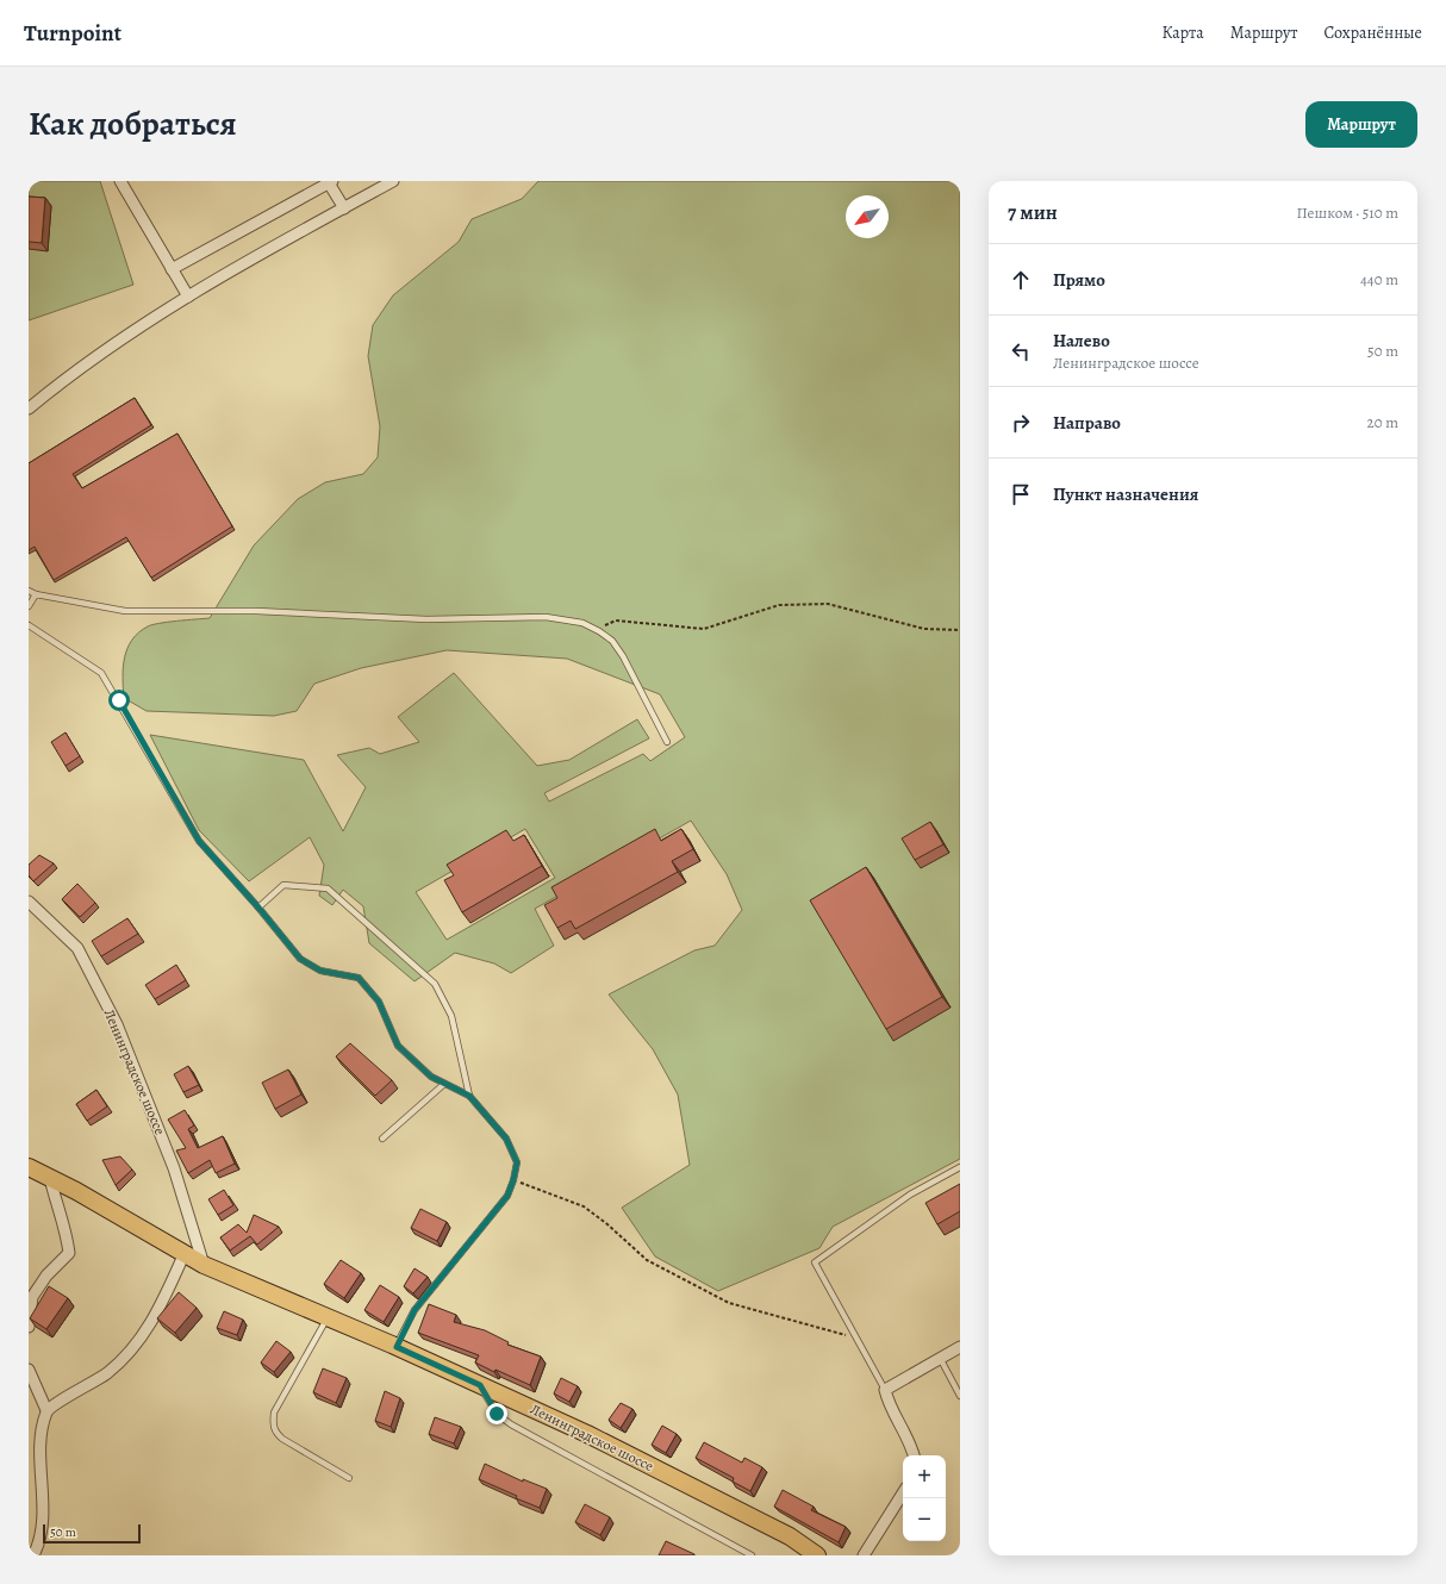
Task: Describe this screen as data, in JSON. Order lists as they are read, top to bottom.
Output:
{
  "streets": {
    "main road": ["Ленинградское шоссе"]
  },
  "scale_bar": "50 m",
  "north": "bottom left",
  "page": {
    "header": "Turnpoint",
    "nav": ["Карта", "Маршрут", "Сохранённые"],
    "title": "Как добраться",
    "buttons": "Маршрут",
    "heading": ["7 мин", "Пешком · 510 m"],
    "list": [
      ["Прямо", "440 m"],
      ["Налево", "Ленинградское шоссе", "50 m"],
      ["Направо", "20 m"],
      "Пункт назначения"
    ],
    "map_buttons": ["+", "−"],
    "scale": "50 m"
  }
}
